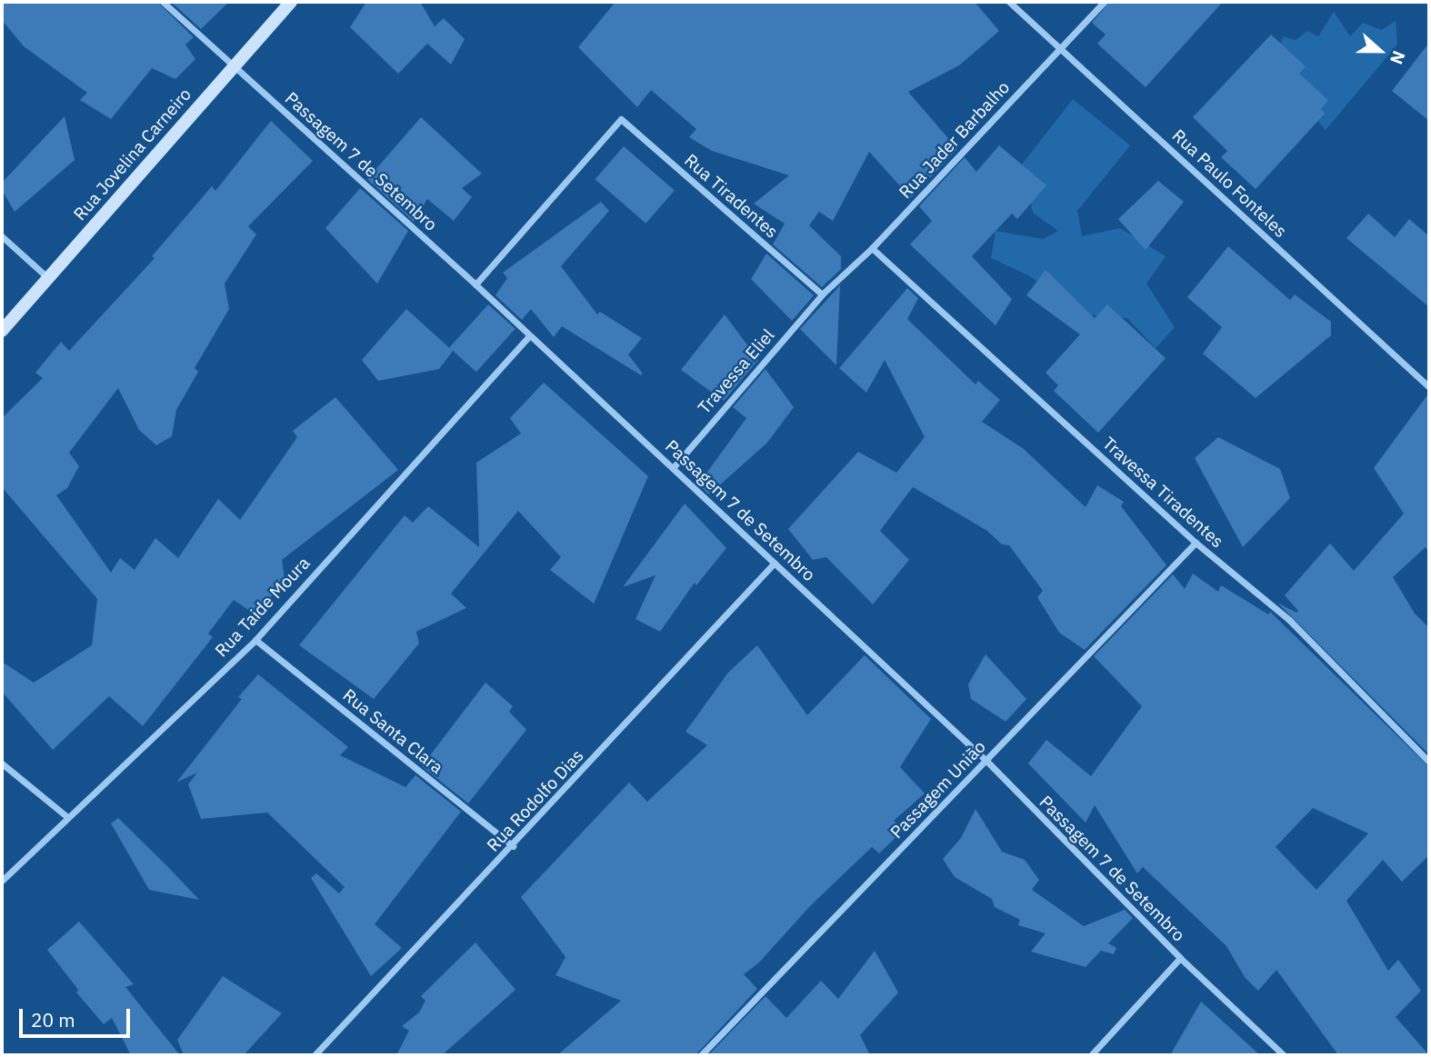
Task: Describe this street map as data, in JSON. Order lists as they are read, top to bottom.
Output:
{
  "streets": {
    "street": [
      "Rua Jader Barbalho",
      "Rua Jovelina Carneiro",
      "Passagem 7 de Setembro",
      "Rua Paulo Fonteles",
      "Rua Tiradentes",
      "Travessa Eliel",
      "Travessa Tiradentes",
      "Rua Taide Moura",
      "Rua Santa Clara",
      "Passagem União",
      "Rua Rodolfo Dias"
    ]
  },
  "crossings": [
    ["Rua Jader Barbalho", "Rua Paulo Fonteles"],
    ["Rua Jader Barbalho", "Rua Tiradentes"],
    ["Rua Jader Barbalho", "Travessa Eliel"],
    ["Rua Jader Barbalho", "Travessa Tiradentes"],
    ["Rua Jovelina Carneiro", "Passagem 7 de Setembro"],
    ["Passagem 7 de Setembro", "Rua Tiradentes"],
    ["Passagem 7 de Setembro", "Travessa Eliel"],
    ["Passagem 7 de Setembro", "Rua Taide Moura"],
    ["Passagem 7 de Setembro", "Passagem União"],
    ["Passagem 7 de Setembro", "Rua Rodolfo Dias"],
    ["Rua Tiradentes", "Travessa Eliel"],
    ["Travessa Tiradentes", "Passagem União"],
    ["Rua Taide Moura", "Rua Santa Clara"],
    ["Rua Santa Clara", "Rua Rodolfo Dias"]
  ],
  "scale_bar": "20 m",
  "north": "right"
}
